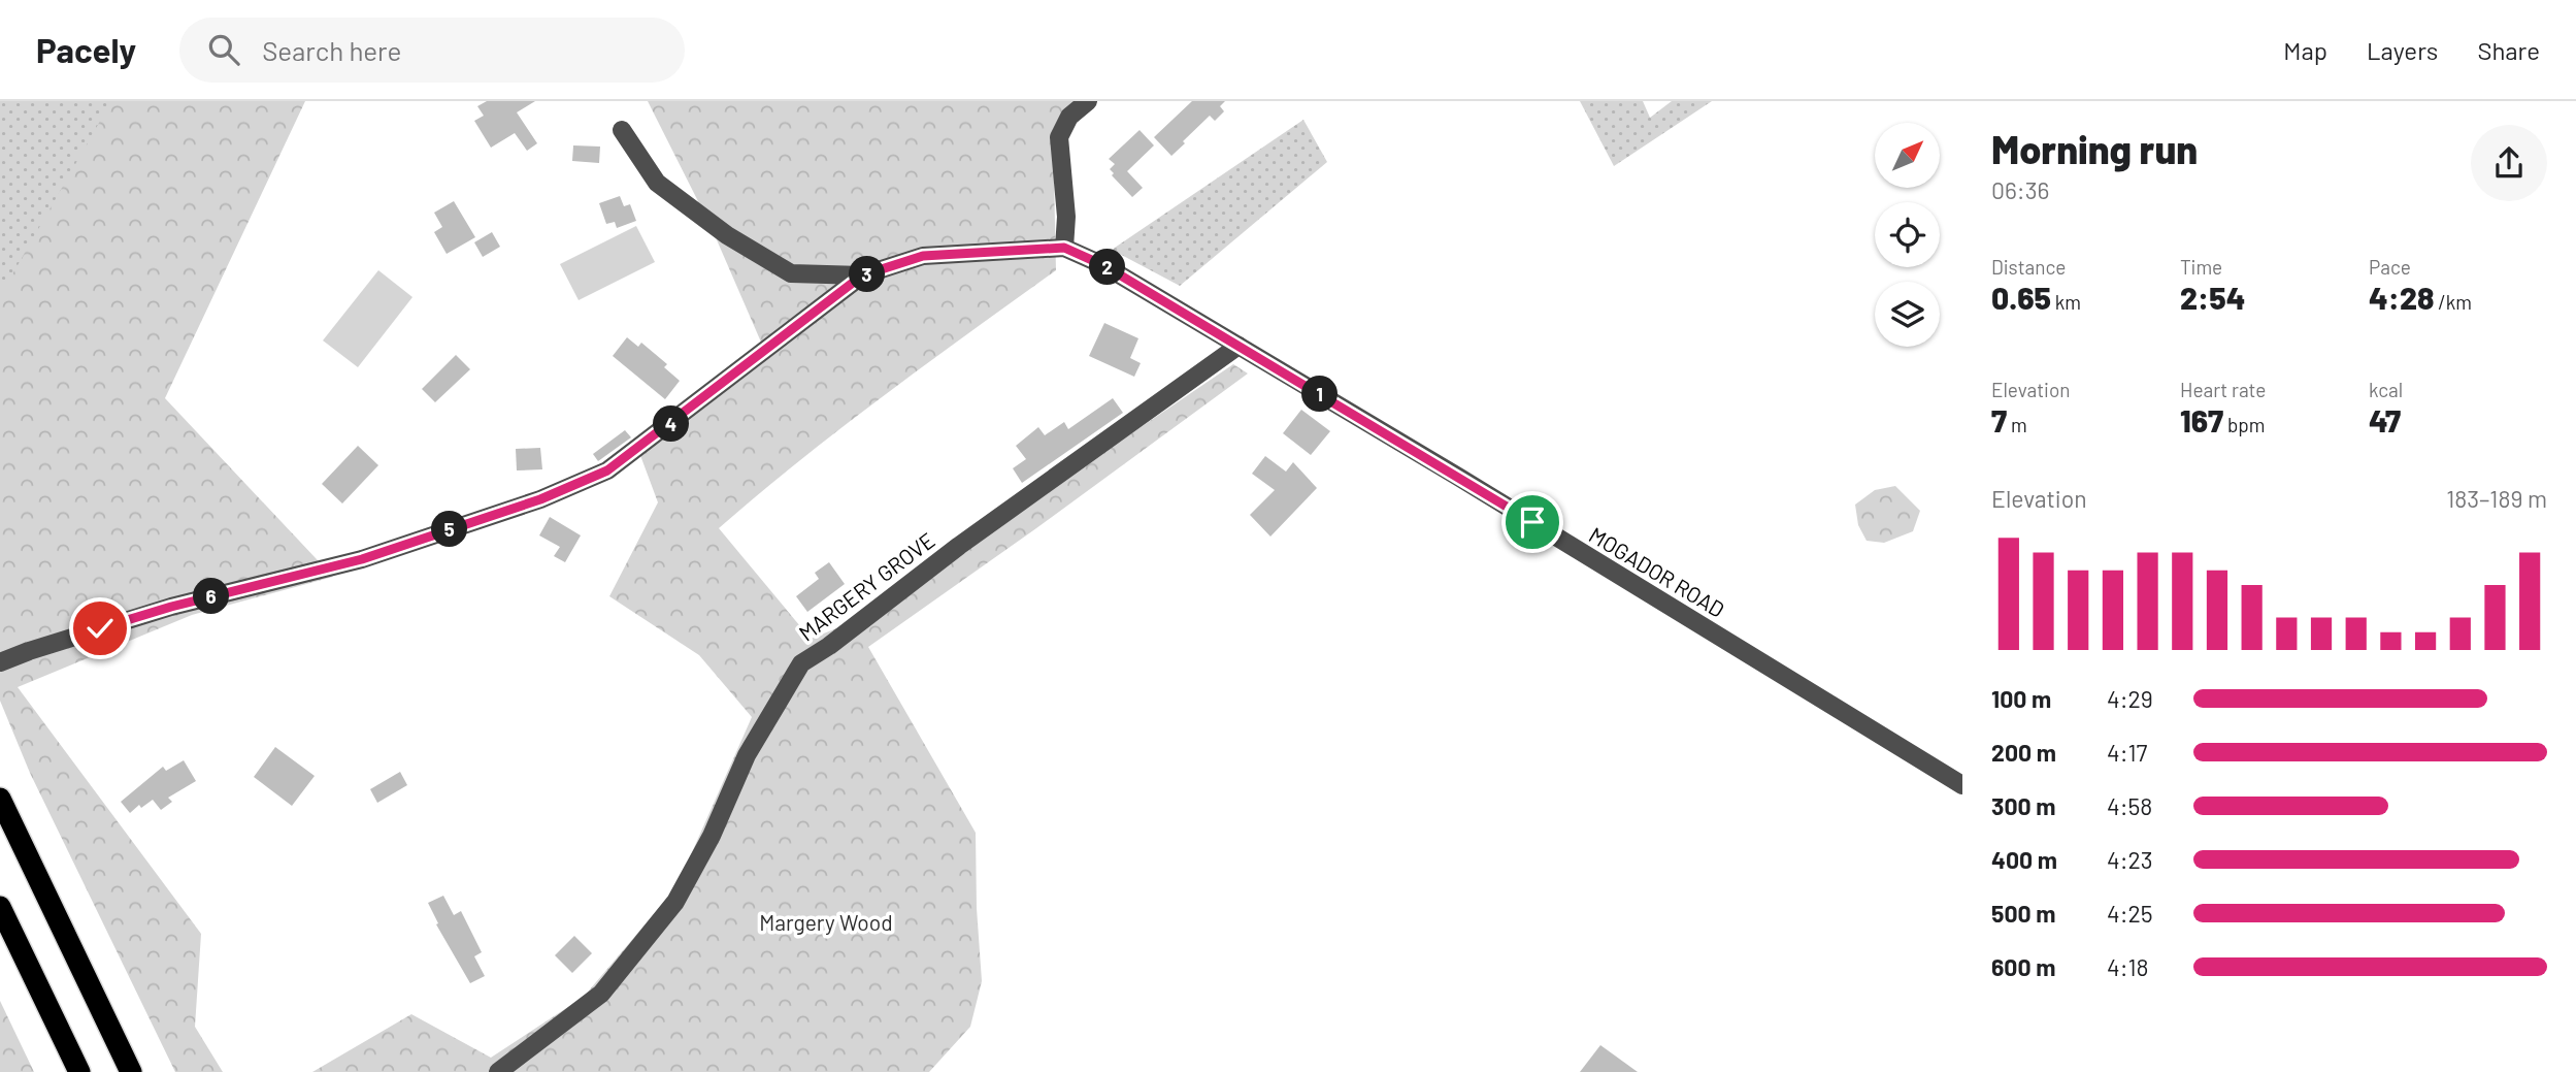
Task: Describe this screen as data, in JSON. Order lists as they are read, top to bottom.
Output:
{
  "streets": {
    "street": ["MOGADOR ROAD", "MARGERY GROVE"]
  },
  "crossings": [
    ["MOGADOR ROAD", "MARGERY GROVE"]
  ],
  "parks": ["Margery Wood"],
  "north": "top right",
  "page": {
    "header": "Pacely",
    "search": "Search here",
    "nav": ["Map", "Layers", "Share"],
    "heading": ["Morning run", "06:36"],
    "stats": [
      ["Distance", "0.65 km"],
      ["Time", "2:54"],
      ["Pace", "4:28 /km"],
      ["Elevation", "7 m"],
      ["Heart rate", "167 bpm"],
      ["kcal", "47"]
    ],
    "pins": [
      "2",
      "3",
      "1",
      "4",
      "5",
      "6"
    ],
    "chart": ["Elevation", "183–189 m"],
    "list": [
      {
        "name": "100 m",
        "note": "4:29"
      },
      {
        "name": "200 m",
        "note": "4:17"
      },
      {
        "name": "300 m",
        "note": "4:58"
      },
      {
        "name": "400 m",
        "note": "4:23"
      },
      {
        "name": "500 m",
        "note": "4:25"
      },
      {
        "name": "600 m",
        "note": "4:18"
      }
    ]
  }
}
